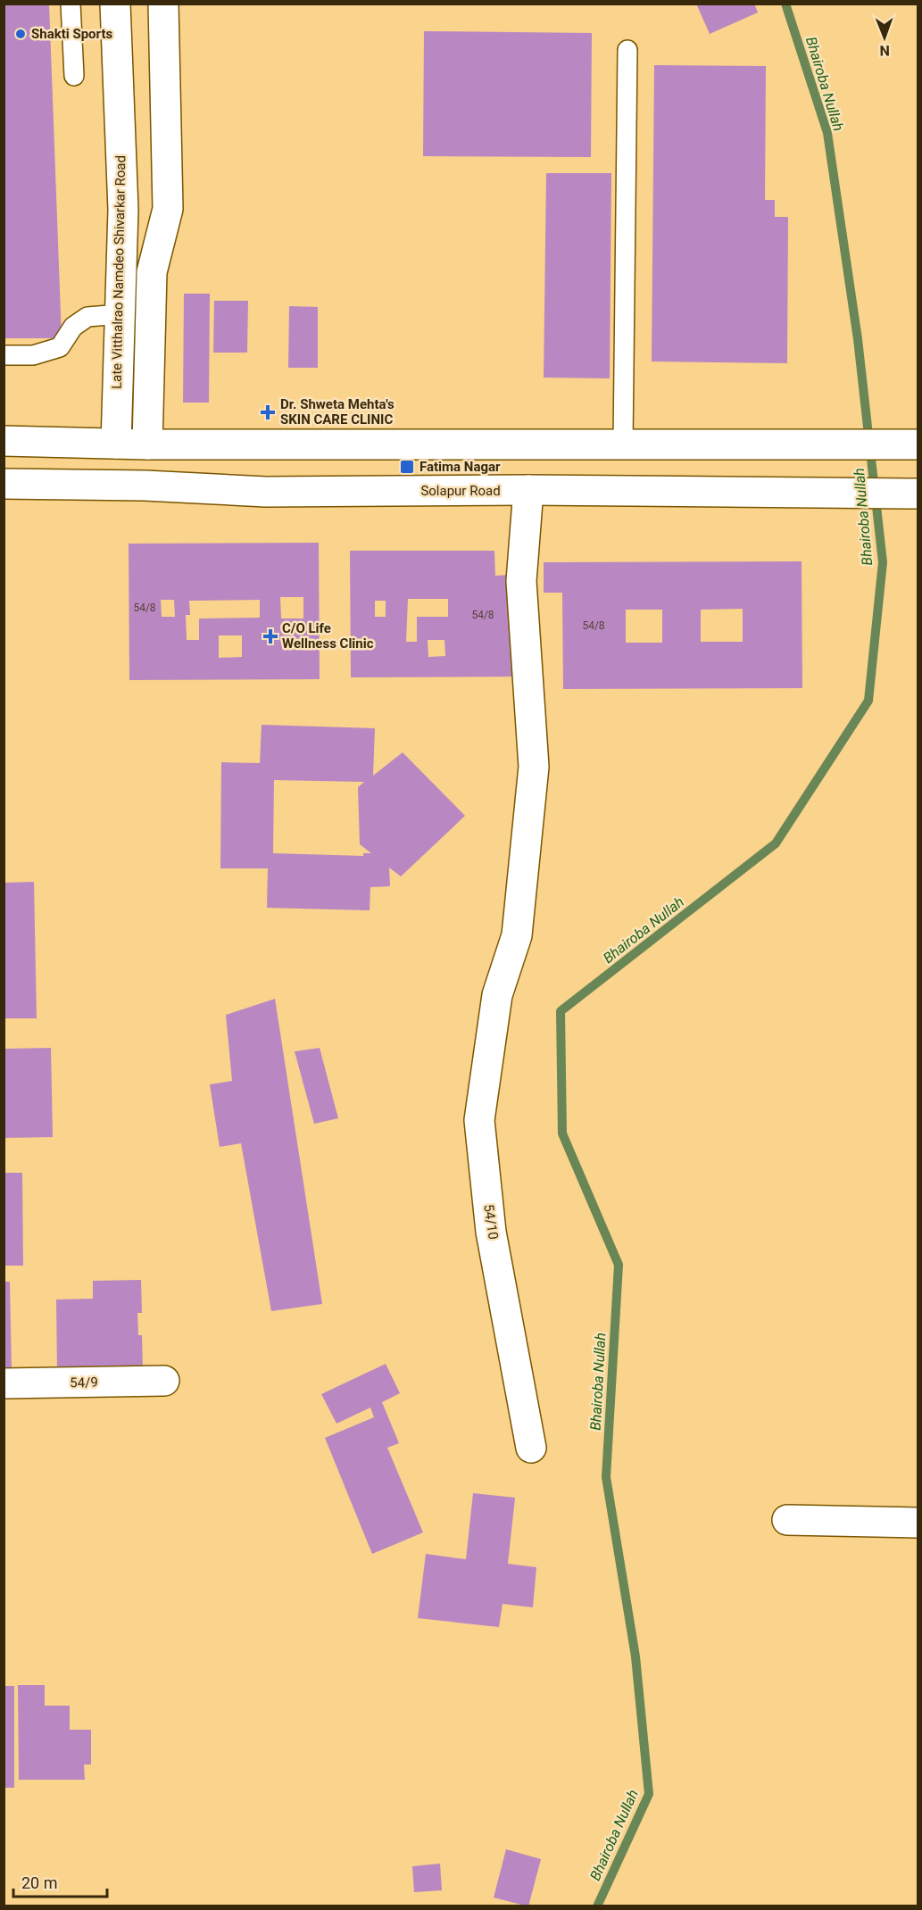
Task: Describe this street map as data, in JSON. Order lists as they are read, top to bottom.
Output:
{
  "streets": {
    "main road": [
      "Late Vitthalrao Namdeo Shivarkar Road",
      "Solapur Road",
      "54/10",
      "54/9"
    ]
  },
  "crossings": [
    ["Solapur Road", "54/10"]
  ],
  "water": ["Bhairoba Nullah"],
  "places": {
    "other": ["Shakti Sports"],
    "health": ["Dr. Shweta Mehta's SKIN CARE CLINIC", "C/O Life Wellness Clinic"],
    "transit": ["Fatima Nagar"]
  },
  "house_numbers": ["54/8", "54/8", "54/8"],
  "scale_bar": "20 m",
  "north": "bottom"
}
